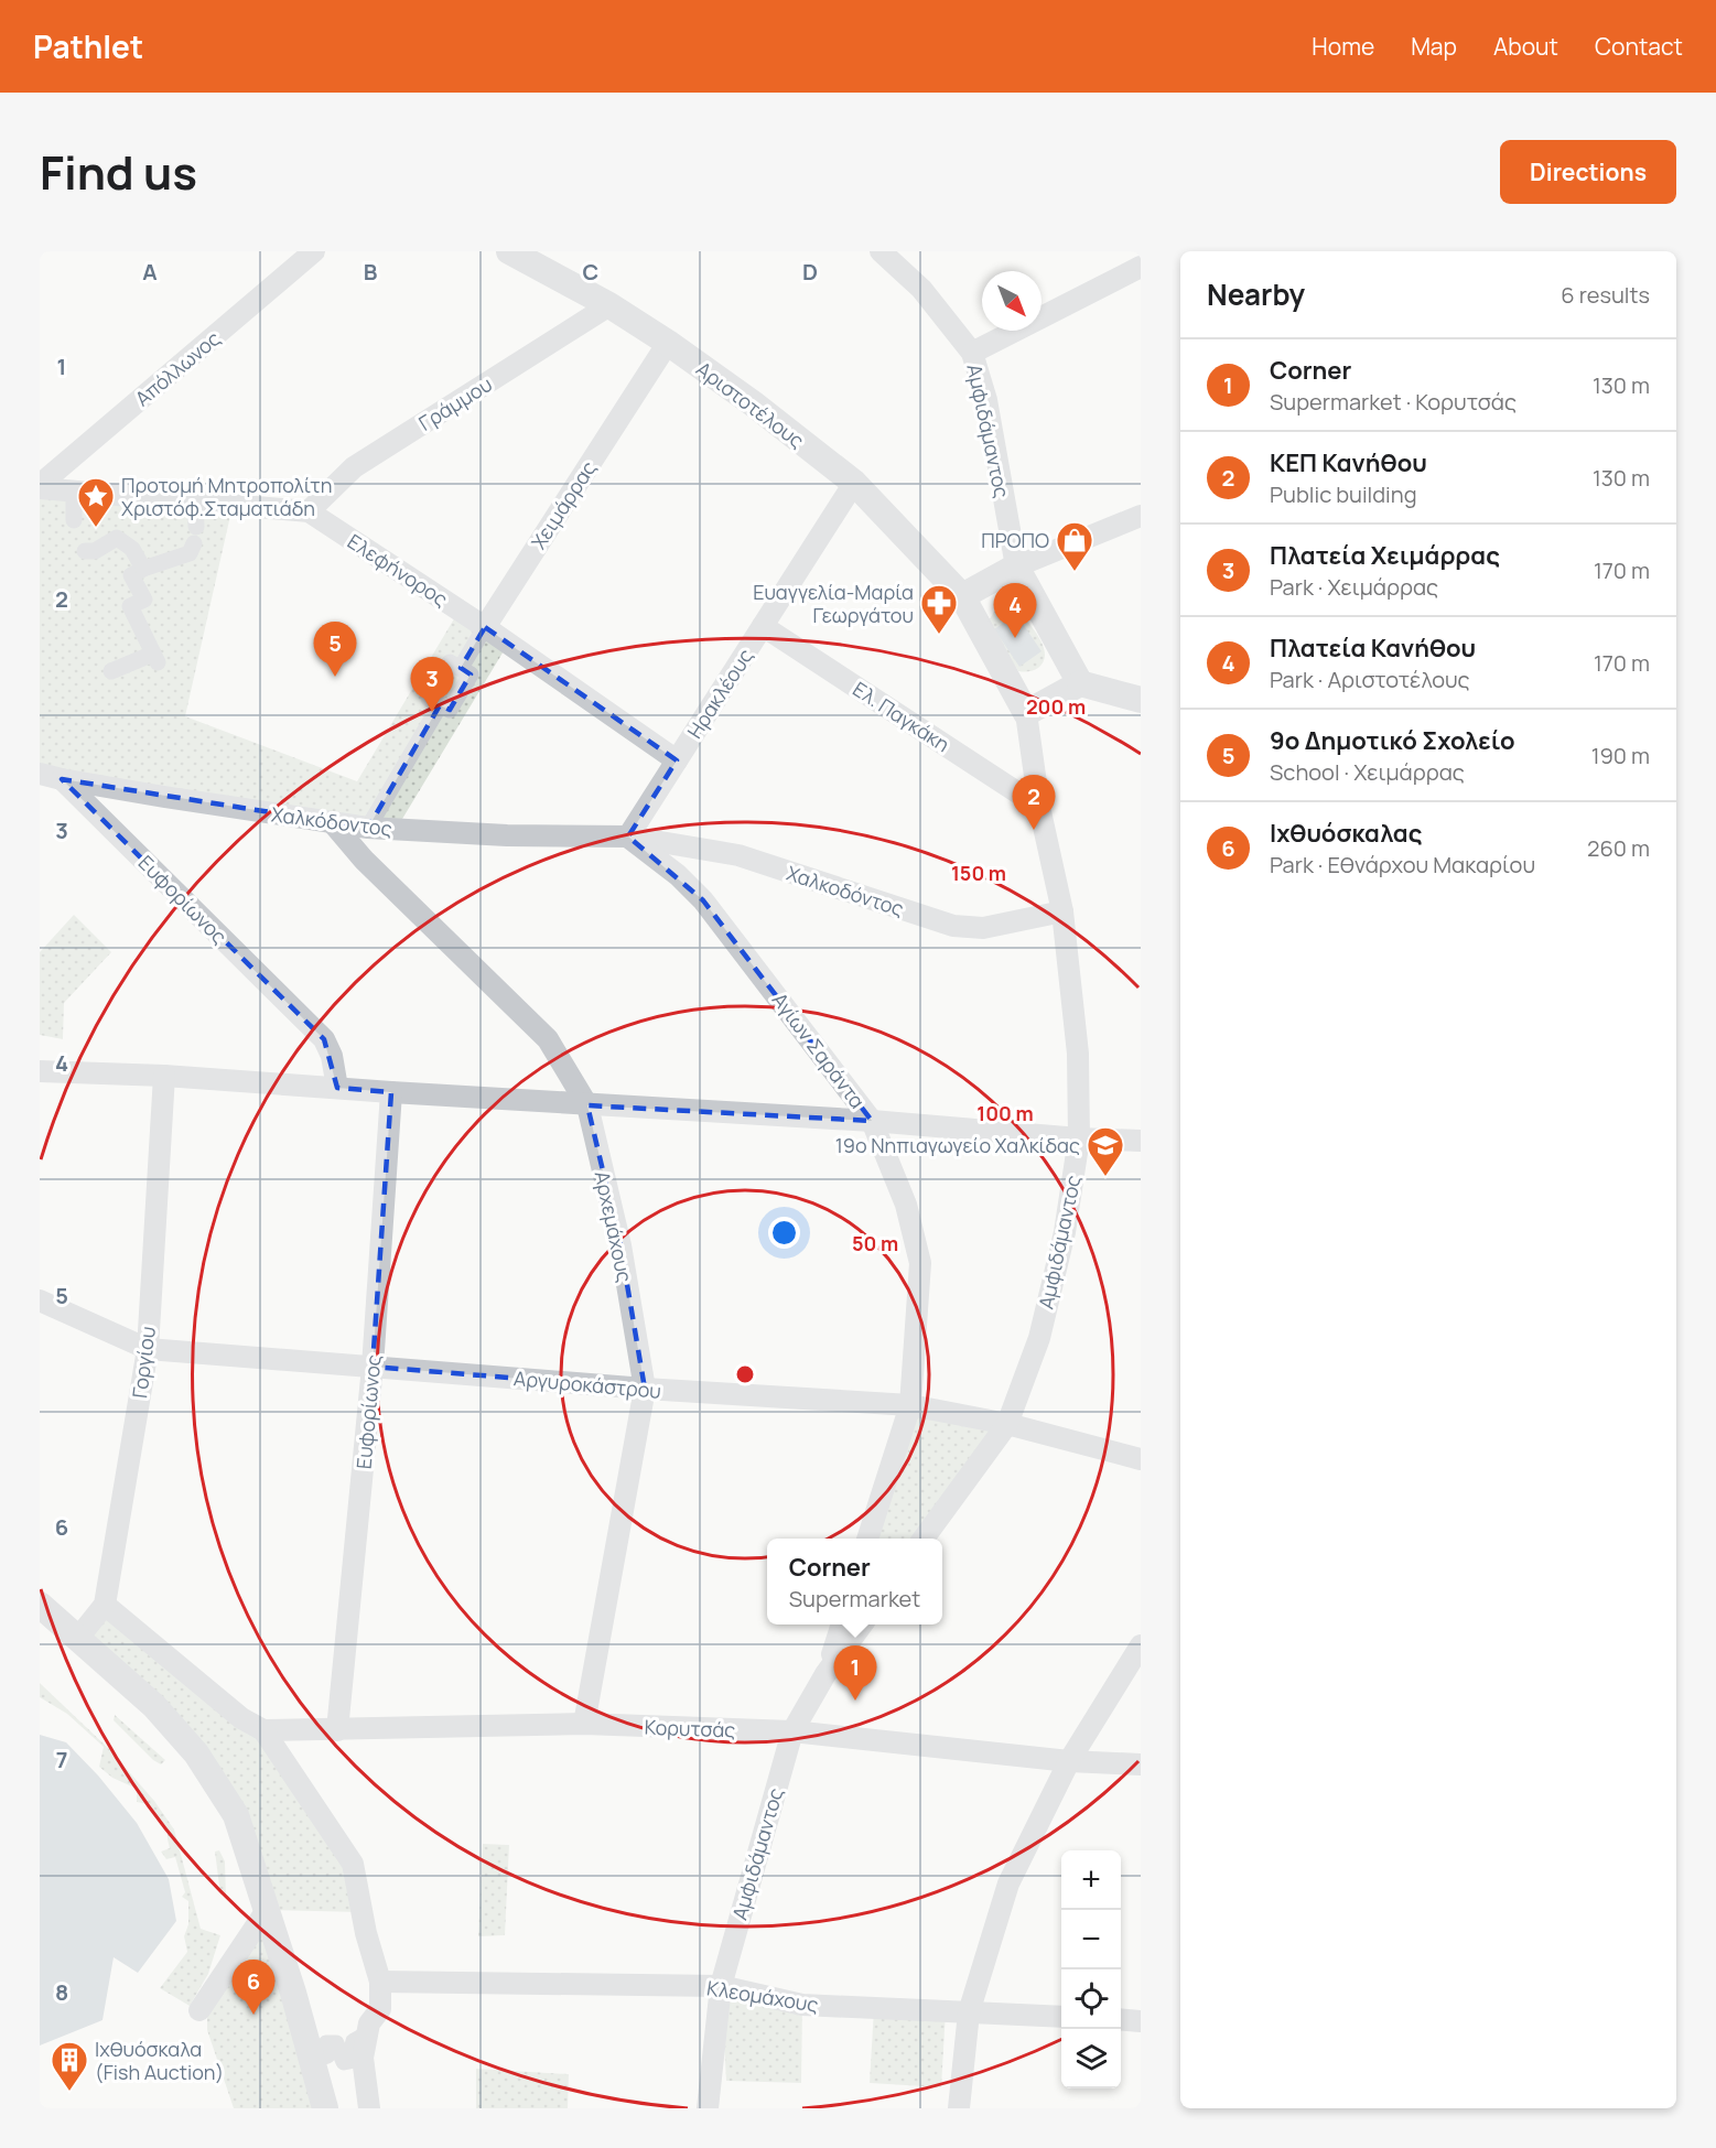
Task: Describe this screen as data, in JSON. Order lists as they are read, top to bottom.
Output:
{
  "streets": {
    "street": [
      "Απόλλωνος",
      "Γράμμου",
      "Αριστοτέλους",
      "Αμφιδάμαντος",
      "Χειμάρρας",
      "Ελεφήνορος",
      "Ηρακλέους",
      "Ελ. Παγκάκη",
      "Χαλκόδοντος",
      "Χαλκοδόντος",
      "Ευφορίωνος",
      "Αγίων Σαράντα",
      "Αρχεμάχους",
      "Γοργίου",
      "Αργυροκάστρου",
      "Κορυτσάς",
      "Κλεομάχους"
    ]
  },
  "crossings": [
    ["Απόλλωνος", "Ελεφήνορος"],
    ["Γράμμου", "Αριστοτέλους"],
    ["Γράμμου", "Ελεφήνορος"],
    ["Αριστοτέλους", "Αμφιδάμαντος"],
    ["Αριστοτέλους", "Χειμάρρας"],
    ["Αριστοτέλους", "Ηρακλέους"],
    ["Αμφιδάμαντος", "Ελ. Παγκάκη"],
    ["Αμφιδάμαντος", "Χαλκοδόντος"],
    ["Αμφιδάμαντος", "Αργυροκάστρου"],
    ["Αμφιδάμαντος", "Κορυτσάς"],
    ["Αμφιδάμαντος", "Κλεομάχους"],
    ["Χειμάρρας", "Ελεφήνορος"],
    ["Ελεφήνορος", "Ηρακλέους"],
    ["Ηρακλέους", "Ελ. Παγκάκη"],
    ["Ηρακλέους", "Χαλκόδοντος"],
    ["Ηρακλέους", "Χαλκοδόντος"],
    ["Ηρακλέους", "Αγίων Σαράντα"],
    ["Χαλκόδοντος", "Χαλκοδόντος"],
    ["Χαλκόδοντος", "Ευφορίωνος"],
    ["Χαλκόδοντος", "Αγίων Σαράντα"],
    ["Χαλκόδοντος", "Αρχεμάχους"],
    ["Χαλκοδόντος", "Αγίων Σαράντα"],
    ["Ευφορίωνος", "Αργυροκάστρου"],
    ["Ευφορίωνος", "Κορυτσάς"],
    ["Αγίων Σαράντα", "Αργυροκάστρου"],
    ["Αρχεμάχους", "Αργυροκάστρου"],
    ["Αρχεμάχους", "Κορυτσάς"],
    ["Γοργίου", "Αργυροκάστρου"],
    ["Γοργίου", "Κορυτσάς"]
  ],
  "places": {
    "place": ["Προτομή Μητροπολίτη Χριστόφ.Σταματιάδη"],
    "shop": ["ΠΡΟΠΟ"],
    "pharmacy": ["Ευαγγελία-Μαρία Γεωργάτου"],
    "school or university": ["19ο Νηπιαγωγείο Χαλκίδας"],
    "building": ["Ιχθυόσκαλα (Fish Auction)"]
  },
  "north": "bottom right",
  "page": {
    "header": "Pathlet",
    "nav": [
      "Home",
      "Map",
      "About",
      "Contact"
    ],
    "title": "Find us",
    "buttons": "Directions",
    "heading": ["Nearby", "6 results"],
    "list": [
      {
        "mark": "1",
        "name": "Corner",
        "note": "Supermarket · Κορυτσάς",
        "value": "130 m"
      },
      {
        "mark": "2",
        "name": "ΚΕΠ Κανήθου",
        "note": "Public building",
        "value": "130 m"
      },
      {
        "mark": "3",
        "name": "Πλατεία Χειμάρρας",
        "note": "Park · Χειμάρρας",
        "value": "170 m"
      },
      {
        "mark": "4",
        "name": "Πλατεία Κανήθου",
        "note": "Park · Αριστοτέλους",
        "value": "170 m"
      },
      {
        "mark": "5",
        "name": "9ο Δημοτικό Σχολείο",
        "note": "School · Χειμάρρας",
        "value": "190 m"
      },
      {
        "mark": "6",
        "name": "Ιχθυόσκαλας",
        "note": "Park · Εθνάρχου Μακαρίου",
        "value": "260 m"
      }
    ],
    "pins": [
      "4",
      "5",
      "3",
      "2",
      "1",
      "6"
    ],
    "popup": ["Corner", "Supermarket"],
    "map_buttons": ["+", "−"]
  },
  "grid": {
    "columns": [
      "A",
      "B",
      "C",
      "D"
    ],
    "rows": [
      "1",
      "2",
      "3",
      "4",
      "5",
      "6",
      "7",
      "8"
    ]
  },
  "rings": [
    "200 m",
    "150 m",
    "100 m",
    "50 m"
  ]
}
